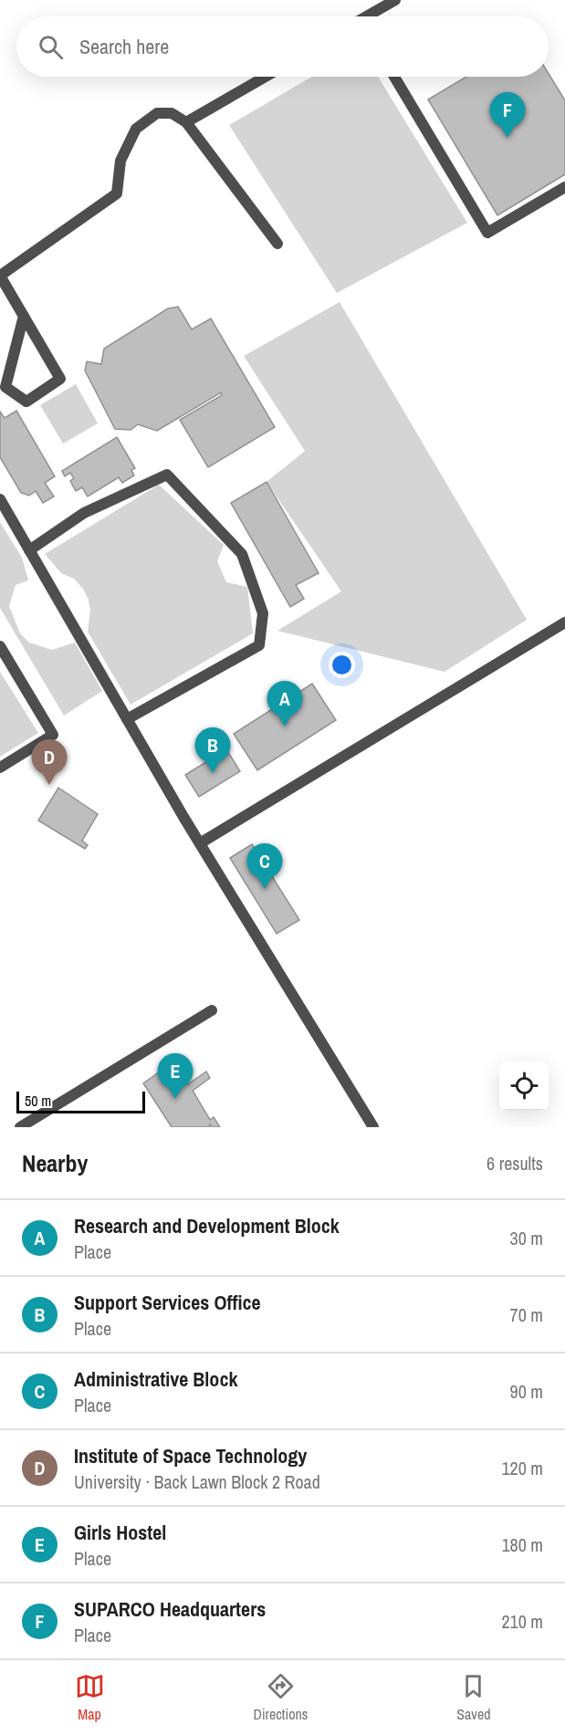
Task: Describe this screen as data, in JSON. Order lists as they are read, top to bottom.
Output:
{
  "scale_bar": "50 m",
  "page": {
    "search": "Search here",
    "pins": [
      "F",
      "A",
      "B",
      "D",
      "C",
      "E"
    ],
    "scale": "50 m",
    "heading": ["Nearby", "6 results"],
    "list": [
      {
        "mark": "A",
        "name": "Research and Development Block",
        "note": "Place",
        "value": "30 m"
      },
      {
        "mark": "B",
        "name": "Support Services Office",
        "note": "Place",
        "value": "70 m"
      },
      {
        "mark": "C",
        "name": "Administrative Block",
        "note": "Place",
        "value": "90 m"
      },
      {
        "mark": "D",
        "name": "Institute of Space Technology",
        "note": "University · Back Lawn Block 2 Road",
        "value": "120 m"
      },
      {
        "mark": "E",
        "name": "Girls Hostel",
        "note": "Place",
        "value": "180 m"
      },
      {
        "mark": "F",
        "name": "SUPARCO Headquarters",
        "note": "Place",
        "value": "210 m"
      }
    ],
    "nav": ["Map", "Directions", "Saved"]
  }
}
